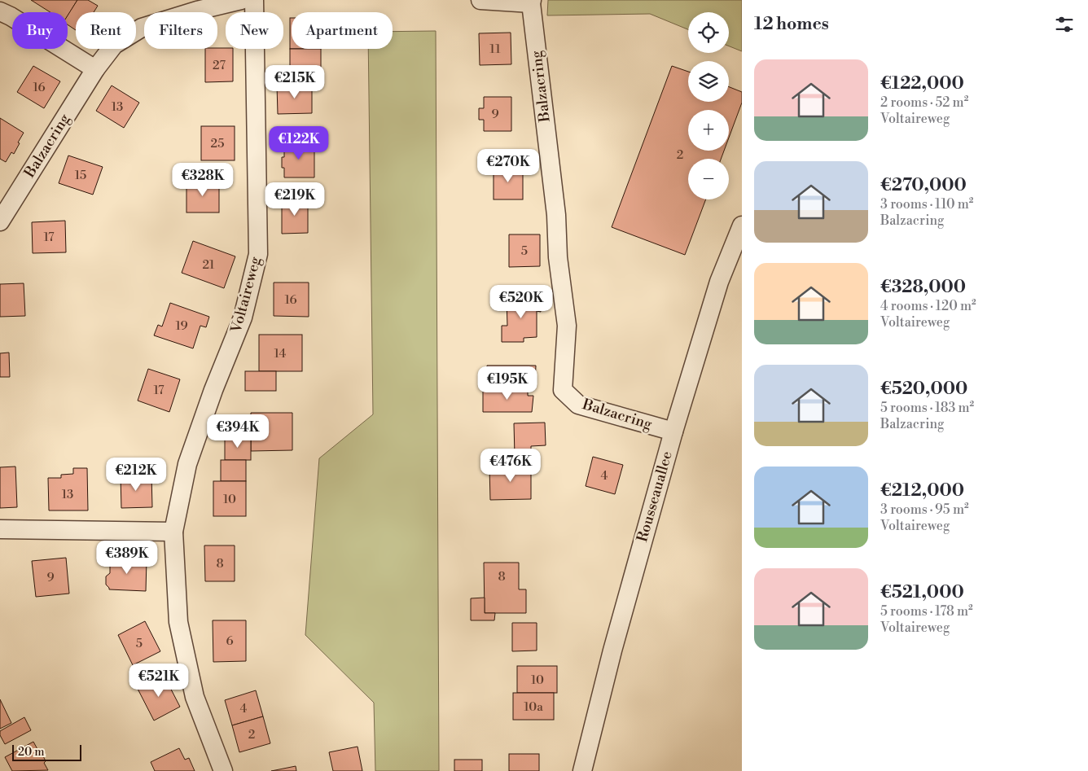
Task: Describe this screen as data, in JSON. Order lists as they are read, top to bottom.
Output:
{
  "streets": {
    "street": ["Balzacring", "Voltaireweg", "Rousseauallee"]
  },
  "crossings": [
    ["Balzacring", "Rousseauallee"]
  ],
  "house_numbers": [
    "11",
    "27",
    "16",
    "13",
    "9",
    "25",
    "2",
    "15",
    "17",
    "5",
    "21",
    "16",
    "19",
    "14",
    "17",
    "4",
    "13",
    "10",
    "8",
    "8",
    "9",
    "6",
    "5",
    "10",
    "10a",
    "4",
    "2"
  ],
  "scale_bar": "20 m",
  "page": {
    "heading": "12 homes",
    "map_buttons": ["+", "−"],
    "chip": [
      "Buy",
      "Rent",
      "Filters",
      "New",
      "Apartment"
    ],
    "list": [
      {
        "name": "€122,000",
        "note": "2 rooms · 52 m² · Voltaireweg"
      },
      {
        "name": "€270,000",
        "note": "3 rooms · 110 m² · Balzacring"
      },
      {
        "name": "€328,000",
        "note": "4 rooms · 120 m² · Voltaireweg"
      },
      {
        "name": "€520,000",
        "note": "5 rooms · 183 m² · Balzacring"
      },
      {
        "name": "€212,000",
        "note": "3 rooms · 95 m² · Voltaireweg"
      },
      {
        "name": "€521,000",
        "note": "5 rooms · 178 m² · Voltaireweg"
      }
    ],
    "price": [
      "€215K",
      "€122K",
      "€270K",
      "€328K",
      "€219K",
      "€520K",
      "€195K",
      "€394K",
      "€476K",
      "€212K",
      "€389K",
      "€521K"
    ],
    "scale": "20 m"
  }
}
